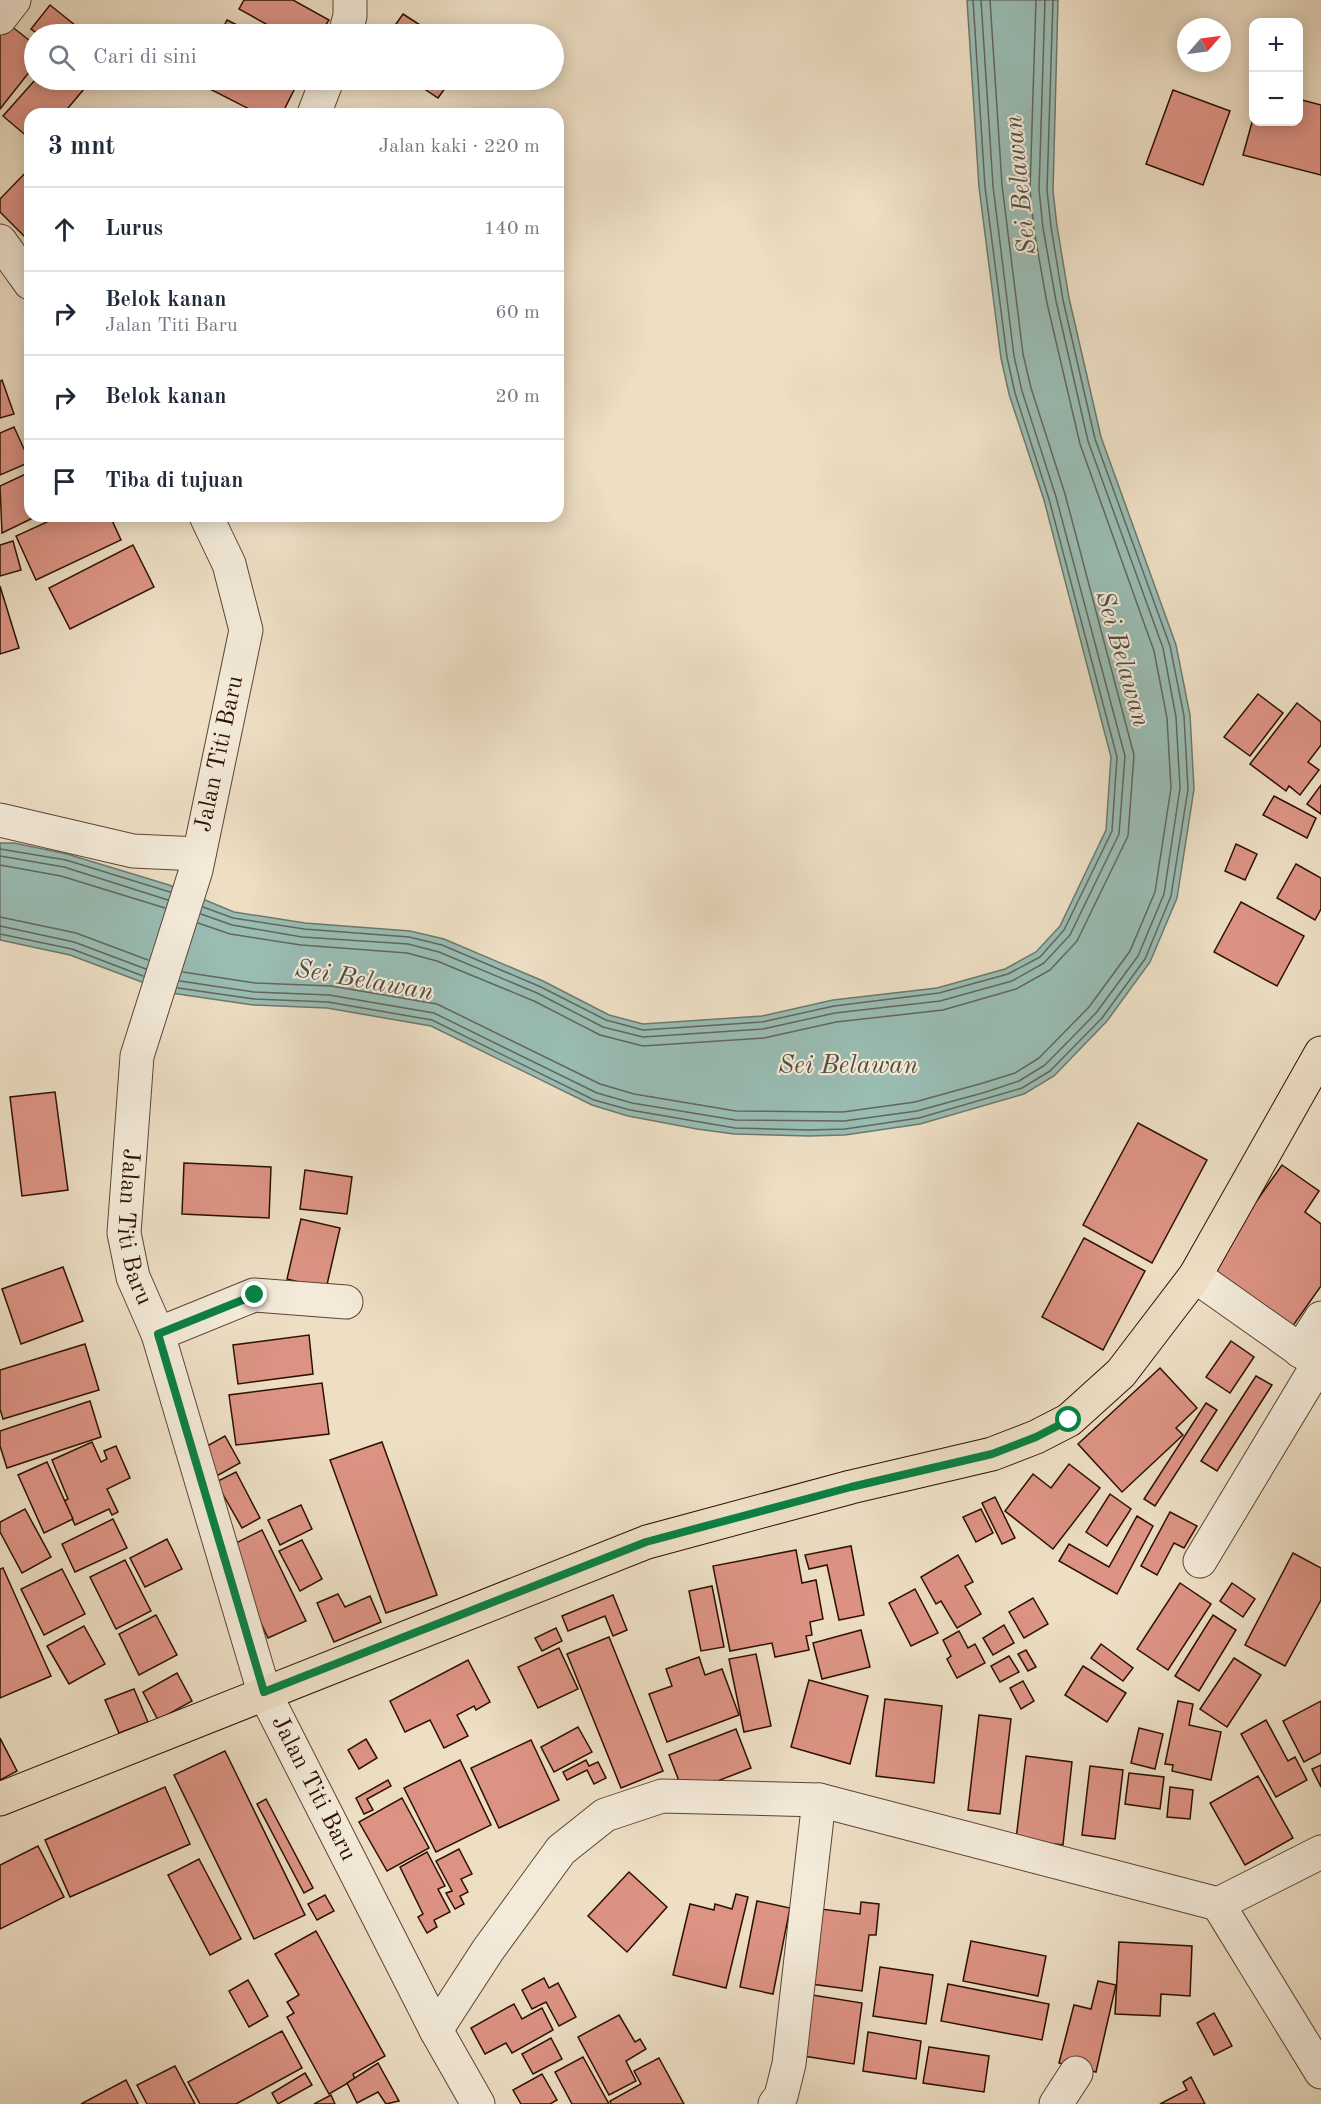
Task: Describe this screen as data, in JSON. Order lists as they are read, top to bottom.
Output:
{
  "streets": {
    "street": ["Jalan Titi Baru"]
  },
  "water": ["Sei Belawan"],
  "north": "top right",
  "page": {
    "map_buttons": ["+", "−"],
    "search": "Cari di sini",
    "heading": ["3 mnt", "Jalan kaki · 220 m"],
    "list": [
      ["Lurus", "140 m"],
      ["Belok kanan", "Jalan Titi Baru", "60 m"],
      ["Belok kanan", "20 m"],
      "Tiba di tujuan"
    ]
  }
}
